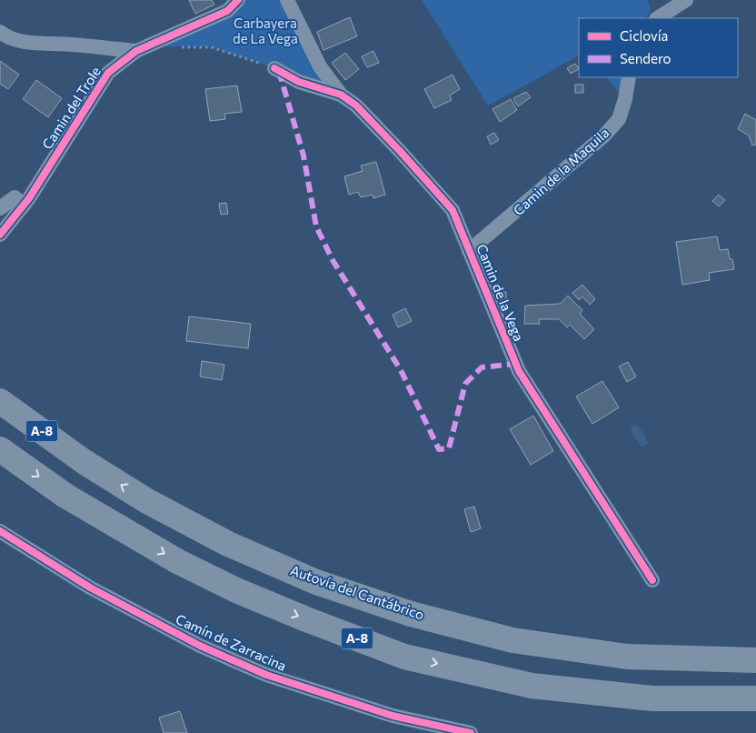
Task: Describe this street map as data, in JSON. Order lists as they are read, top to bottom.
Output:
{
  "streets": {
    "highway": ["A-8", "Autovía del Cantábrico"],
    "street": [
      "Camin del Trole",
      "Camin de la Maquila",
      "Camin de la Vega",
      "Camín de Zarracina"
    ]
  },
  "crossings": [
    ["Camin de la Maquila", "Camin de la Vega"]
  ],
  "parks": ["Carbayera de La Vega"],
  "legend": ["Ciclovía", "Sendero"]
}
